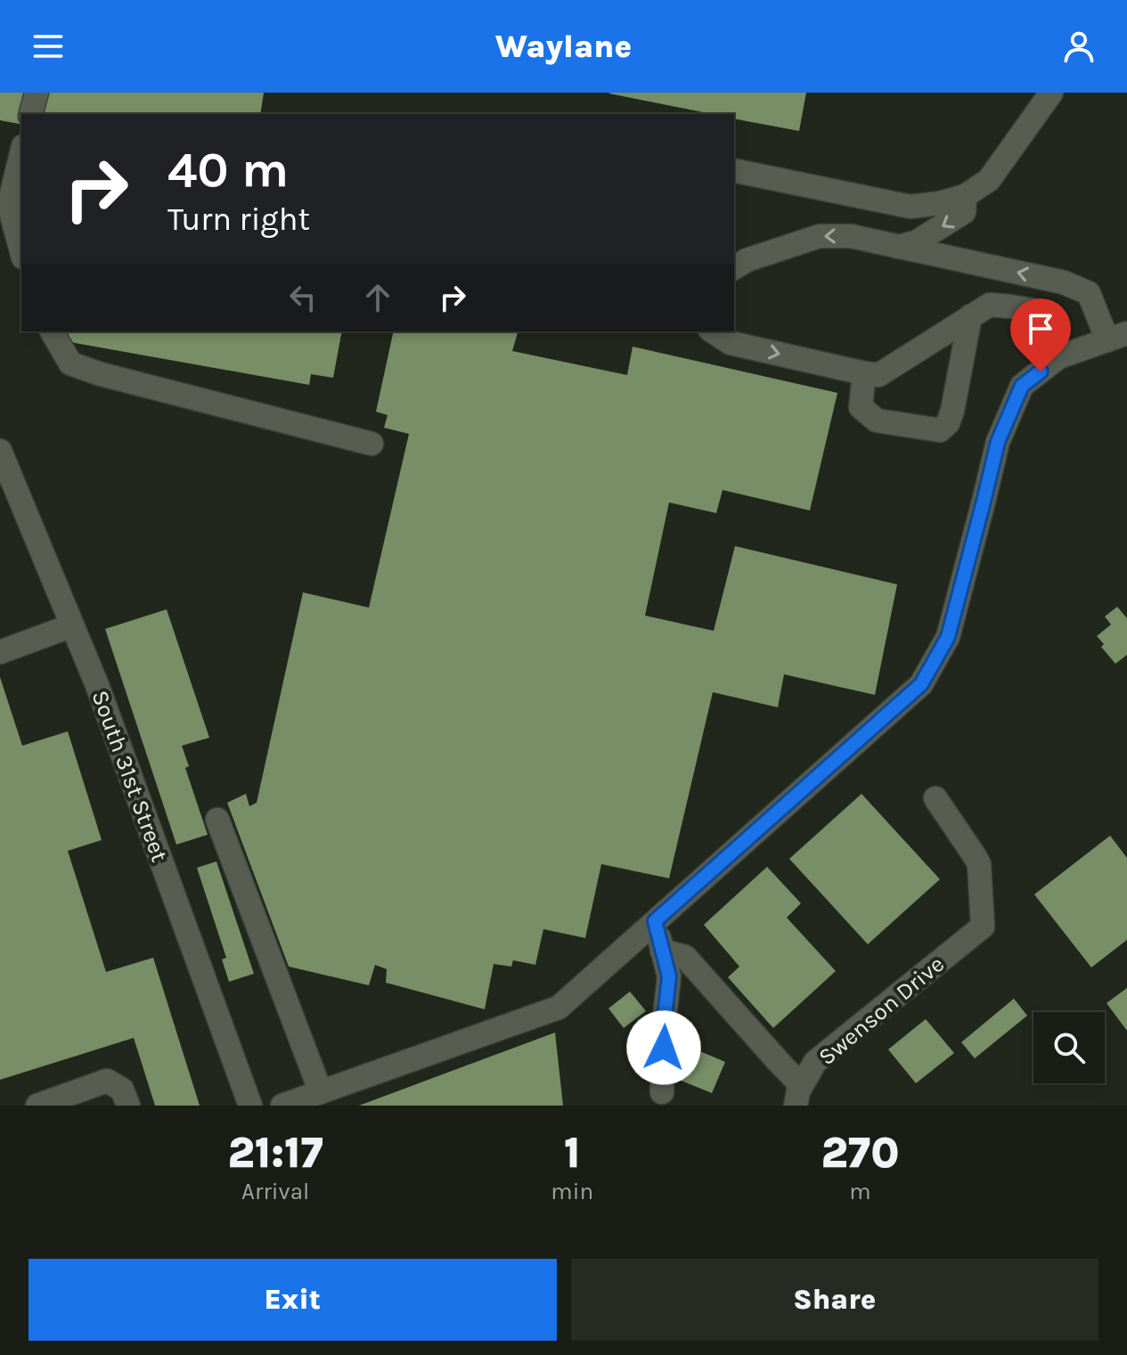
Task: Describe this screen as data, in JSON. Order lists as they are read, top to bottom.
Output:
{
  "streets": {
    "street": ["South 31st Street", "Swenson Drive"]
  },
  "page": {
    "header": "Waylane",
    "turn": ["40 m", "Turn right"],
    "eta": [
      "21:17",
      "Arrival",
      "1",
      "min",
      "270",
      "m"
    ],
    "buttons": ["Exit", "Share"]
  }
}
